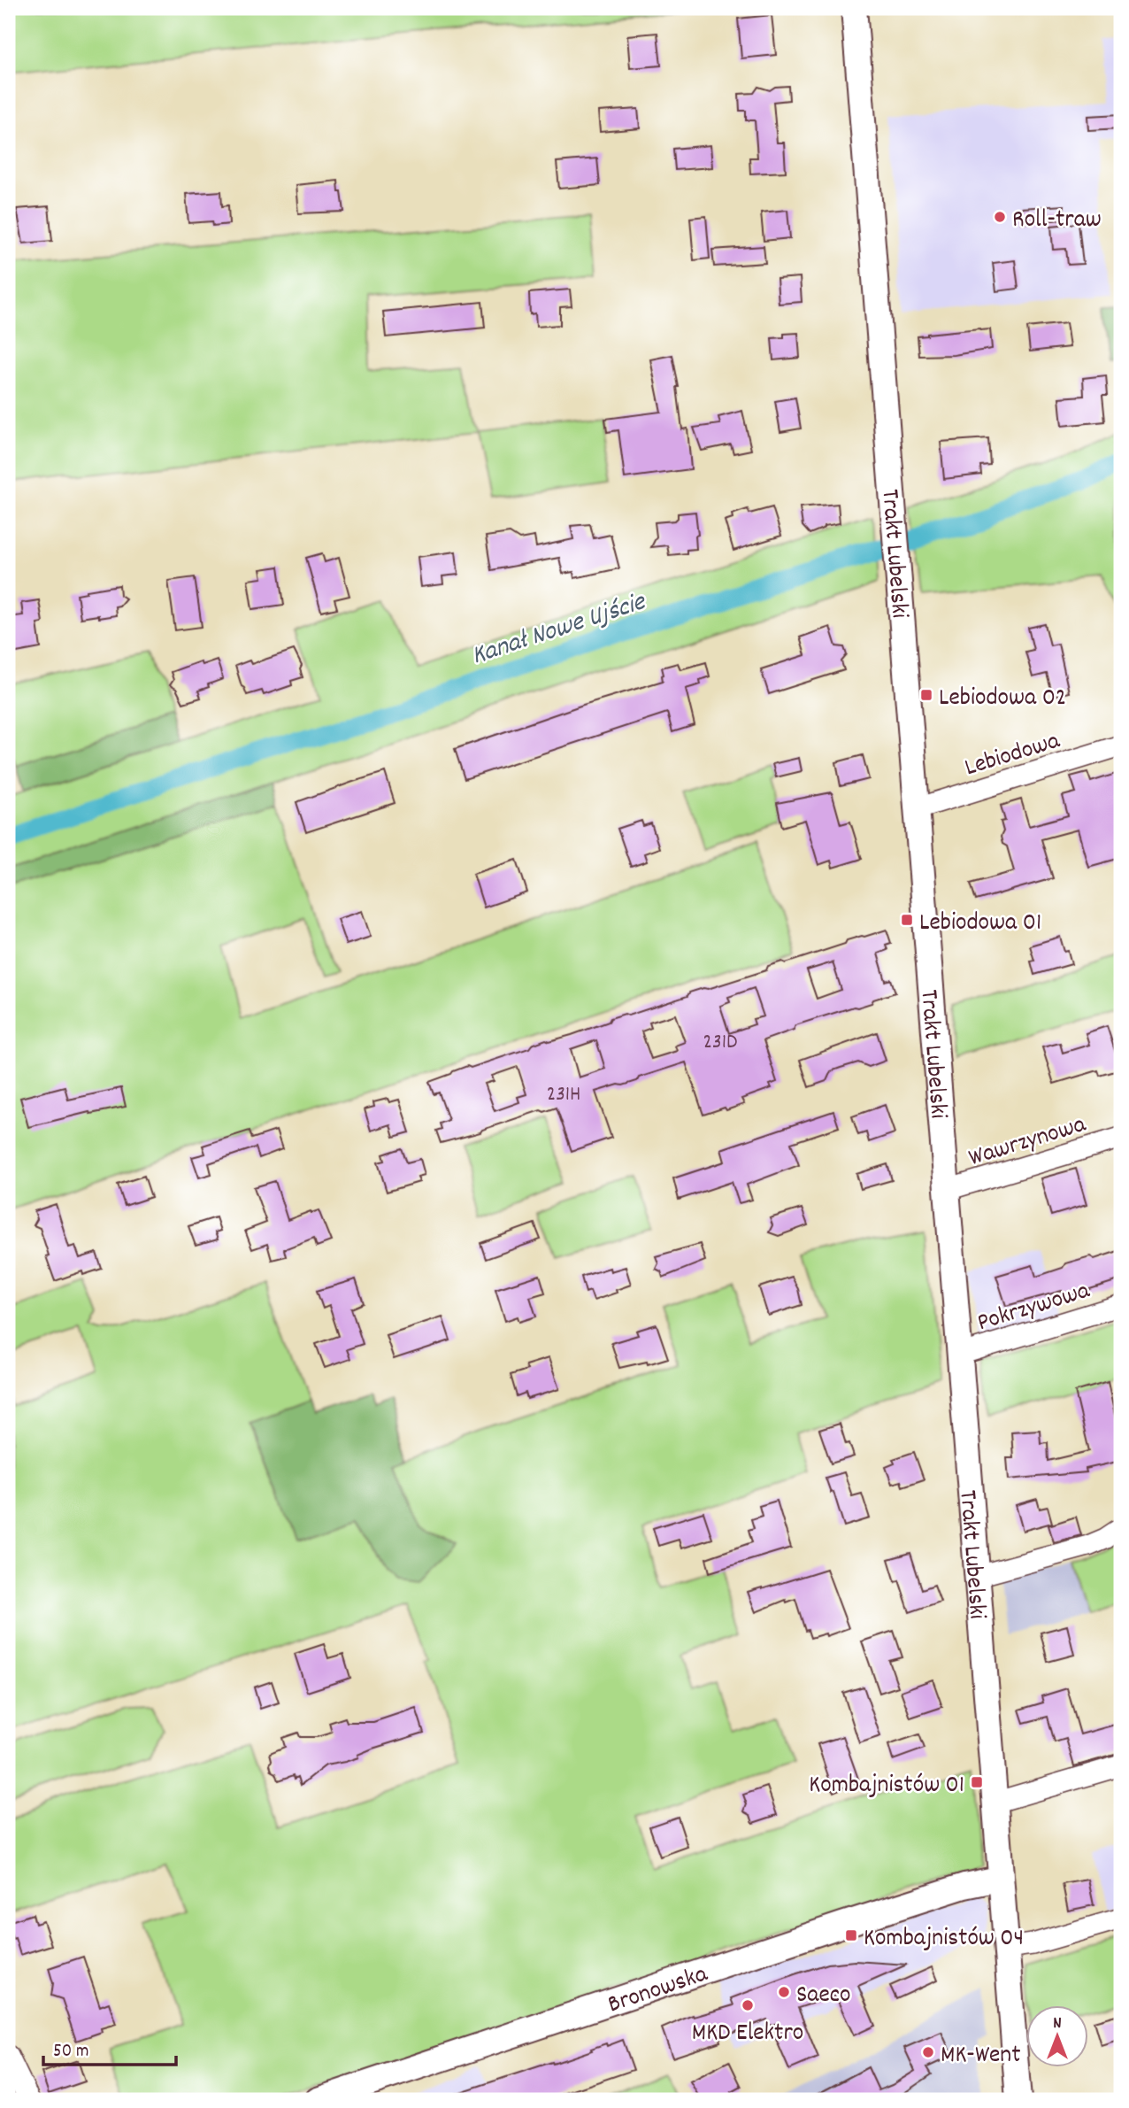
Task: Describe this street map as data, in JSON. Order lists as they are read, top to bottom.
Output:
{
  "streets": {
    "street": [
      "Trakt Lubelski",
      "Lebiodowa",
      "Wawrzynowa",
      "Pokrzywowa",
      "Bronowska"
    ]
  },
  "crossings": [
    ["Trakt Lubelski", "Lebiodowa"],
    ["Trakt Lubelski", "Wawrzynowa"],
    ["Trakt Lubelski", "Pokrzywowa"],
    ["Trakt Lubelski", "Bronowska"]
  ],
  "water": ["Kanał Nowe Ujście"],
  "places": {
    "other": [
      "Roll-traw",
      "Saeco",
      "MKD Elektro",
      "MK-Went"
    ],
    "transit": [
      "Lebiodowa 02",
      "Lebiodowa 01",
      "Kombajnistów 01",
      "Kombajnistów 04"
    ]
  },
  "house_numbers": ["231D", "231H"],
  "scale_bar": "50 m",
  "north": "top"
}
